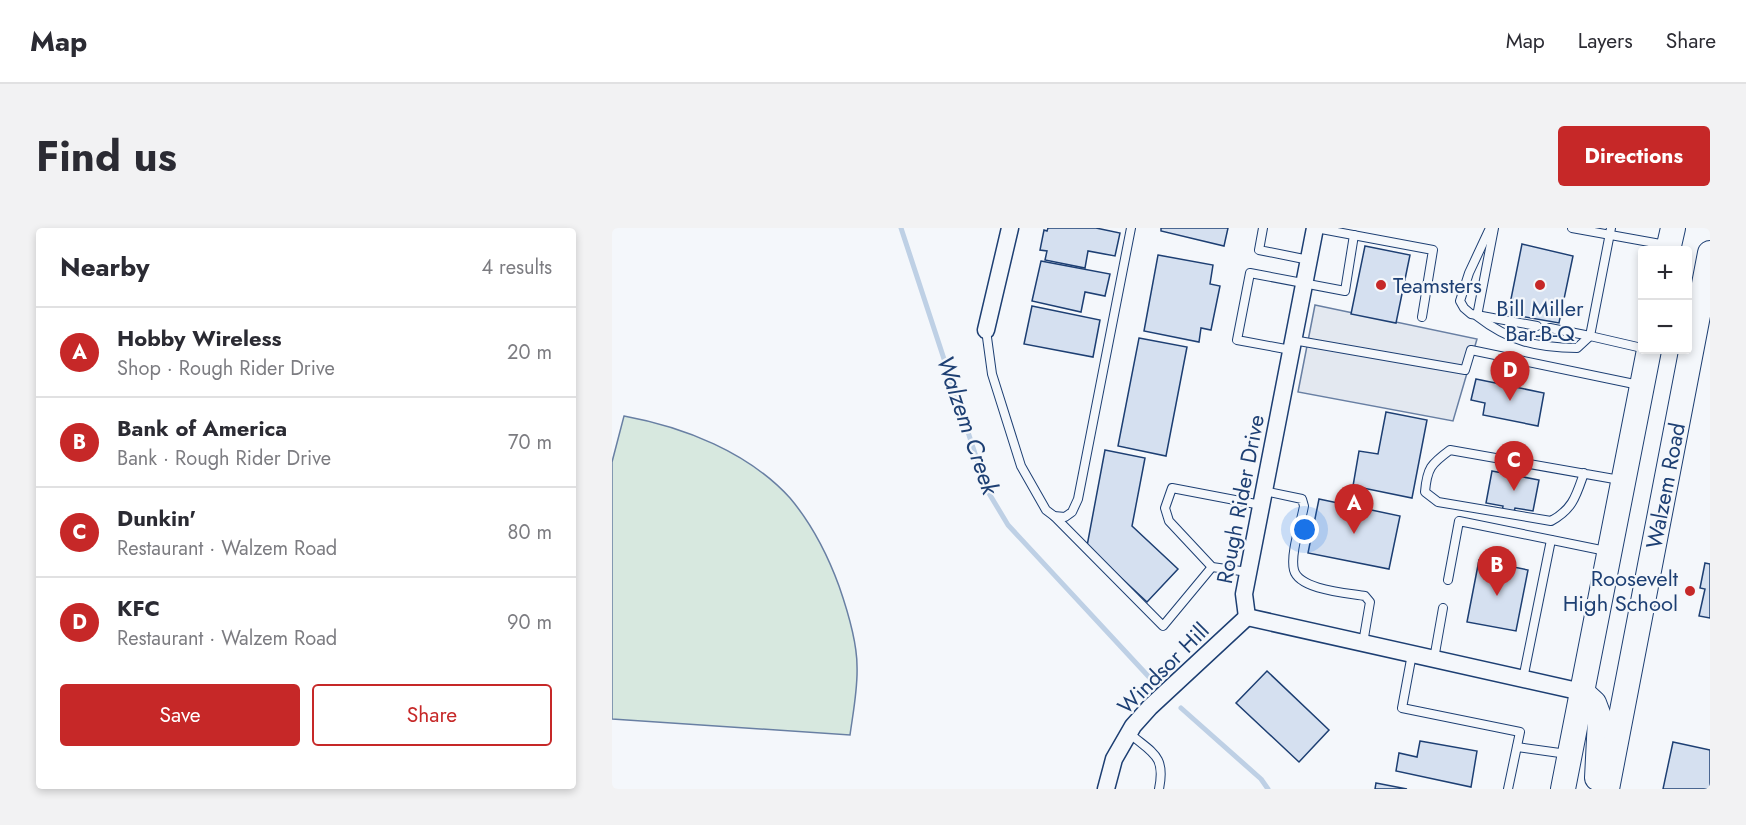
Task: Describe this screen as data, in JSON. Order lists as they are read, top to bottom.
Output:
{
  "streets": {
    "main road": ["Walzem Road"],
    "street": ["Rough Rider Drive", "Windsor Hill"]
  },
  "crossings": [
    ["Walzem Road", "Rough Rider Drive"],
    ["Rough Rider Drive", "Windsor Hill"]
  ],
  "water": ["Walzem Creek"],
  "places": ["Teamsters", "Bill Miller Bar-B-Q", "Roosevelt High School"],
  "page": {
    "header": "Map",
    "nav": ["Map", "Layers", "Share"],
    "title": "Find us",
    "buttons": [
      "Directions",
      ["Save", "Share"]
    ],
    "heading": ["Nearby", "4 results"],
    "map_buttons": ["+", "−"],
    "list": [
      {
        "mark": "A",
        "name": "Hobby Wireless",
        "note": "Shop · Rough Rider Drive",
        "value": "20 m"
      },
      {
        "mark": "B",
        "name": "Bank of America",
        "note": "Bank · Rough Rider Drive",
        "value": "70 m"
      },
      {
        "mark": "C",
        "name": "Dunkin'",
        "note": "Restaurant · Walzem Road",
        "value": "80 m"
      },
      {
        "mark": "D",
        "name": "KFC",
        "note": "Restaurant · Walzem Road",
        "value": "90 m"
      }
    ],
    "pins": [
      "D",
      "C",
      "A",
      "B"
    ]
  }
}
